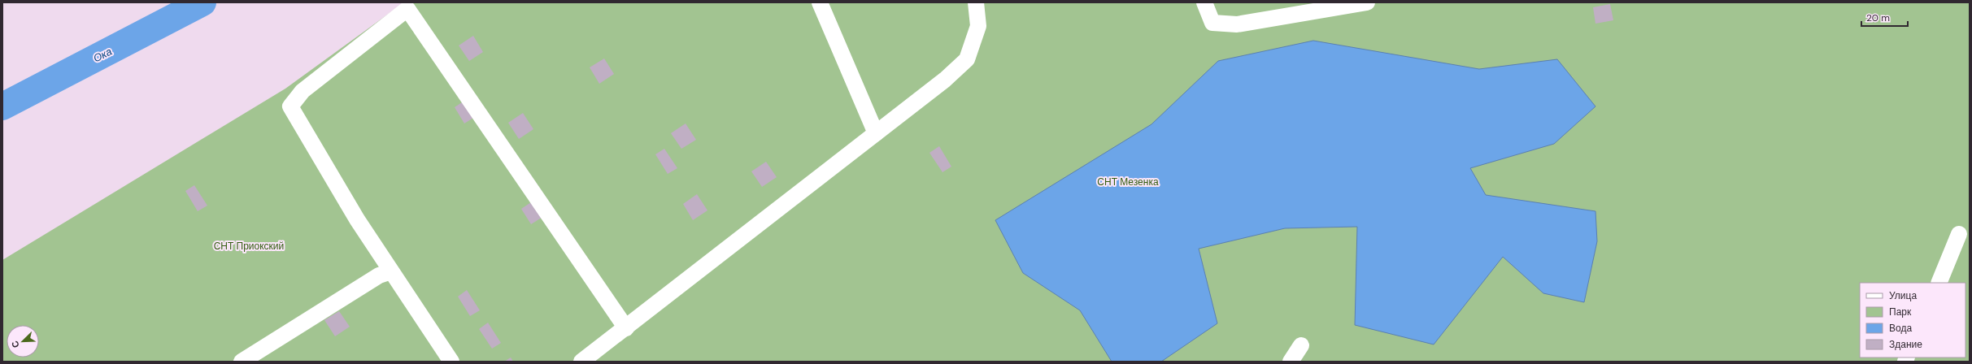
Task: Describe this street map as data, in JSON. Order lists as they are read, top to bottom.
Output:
{
  "water": ["Ока"],
  "parks": ["СНТ Мезенка", "СНТ Приокский"],
  "legend": [
    "Улица",
    "Парк",
    "Вода",
    "Здание"
  ],
  "scale_bar": "20 m",
  "north": "bottom left"
}
